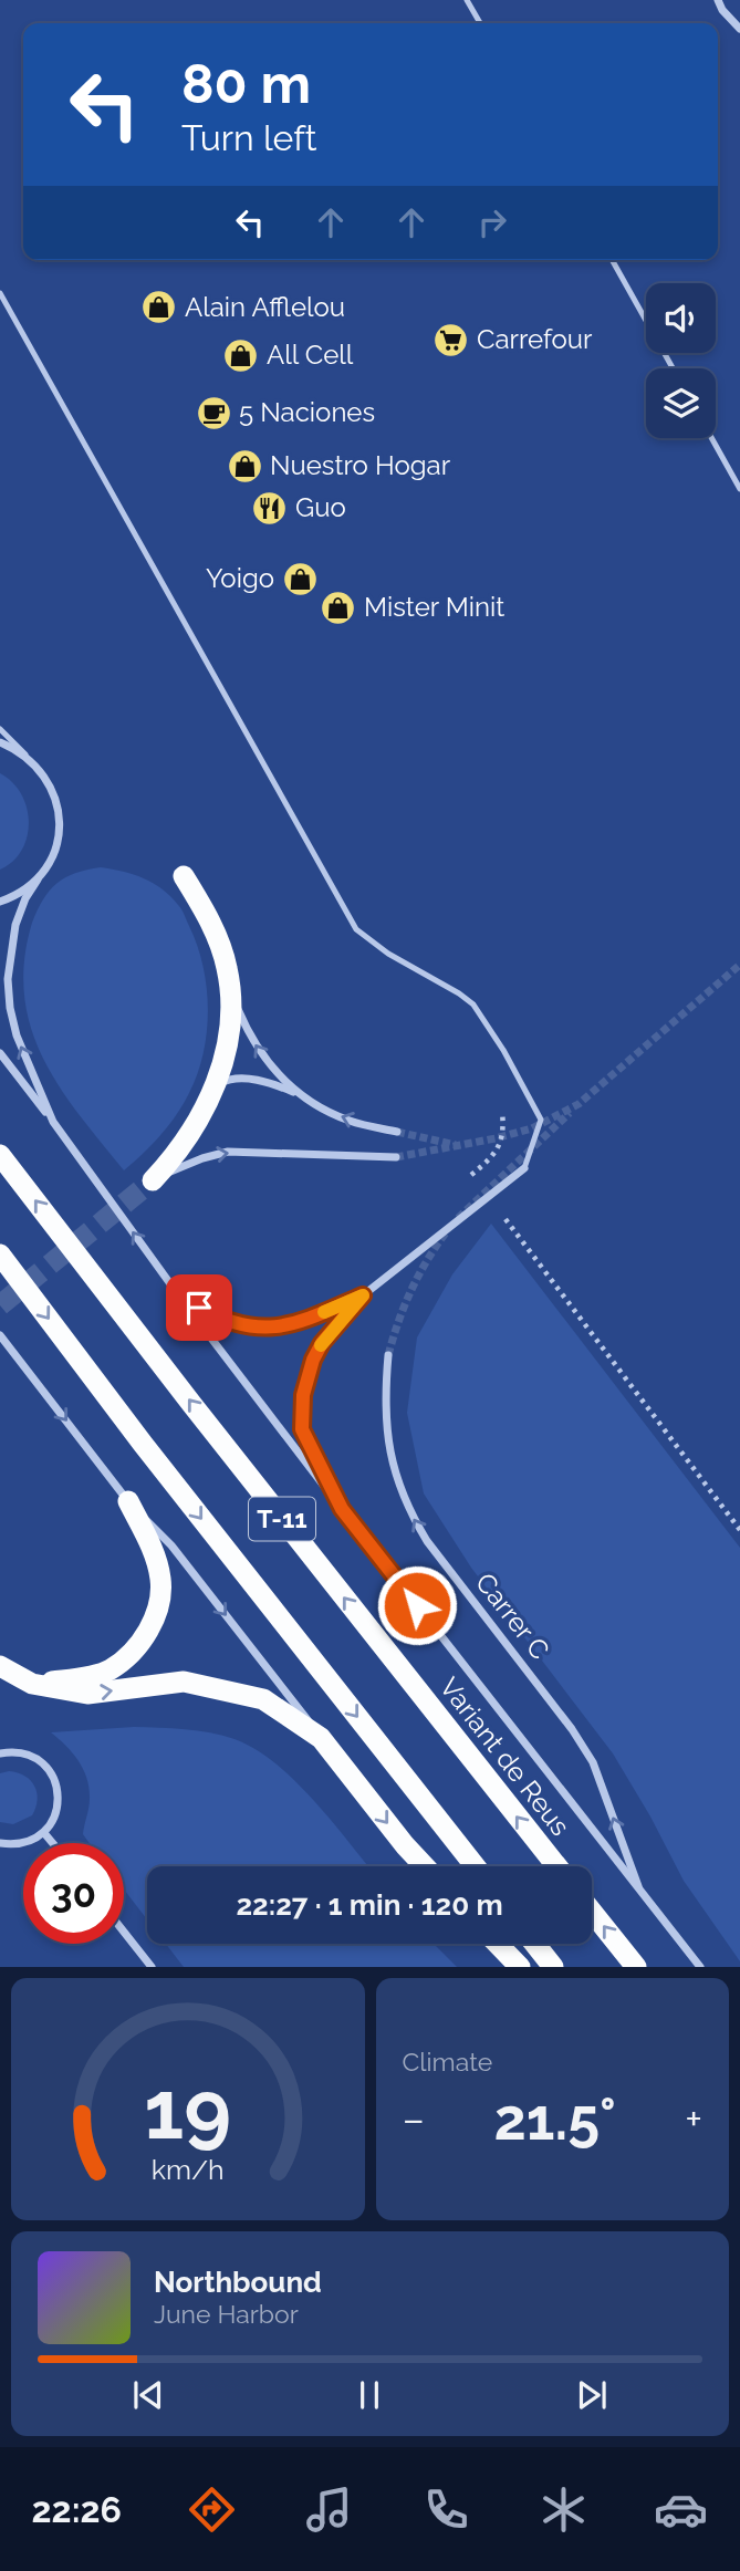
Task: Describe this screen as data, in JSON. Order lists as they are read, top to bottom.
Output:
{
  "streets": {
    "highway": ["T-11", "Variant de Reus"],
    "street": ["Carrer C"]
  },
  "places": {
    "shop": [
      "Alain Afflelou",
      "All Cell",
      "Nuestro Hogar",
      "Yoigo",
      "Mister Minit"
    ],
    "supermarket": ["Carrefour"],
    "cafe": ["5 Naciones"],
    "restaurant": ["Guo"]
  },
  "page": {
    "turn": ["80 m", "Turn left"],
    "limit": "30",
    "trip": "22:27 · 1 min · 120 m",
    "tile": "Climate",
    "heat": ["−", "21.5°", "+"],
    "song": ["Northbound", "June Harbor"],
    "tabs": "22:26",
    "gauge": ["19", "km/h"]
  }
}
